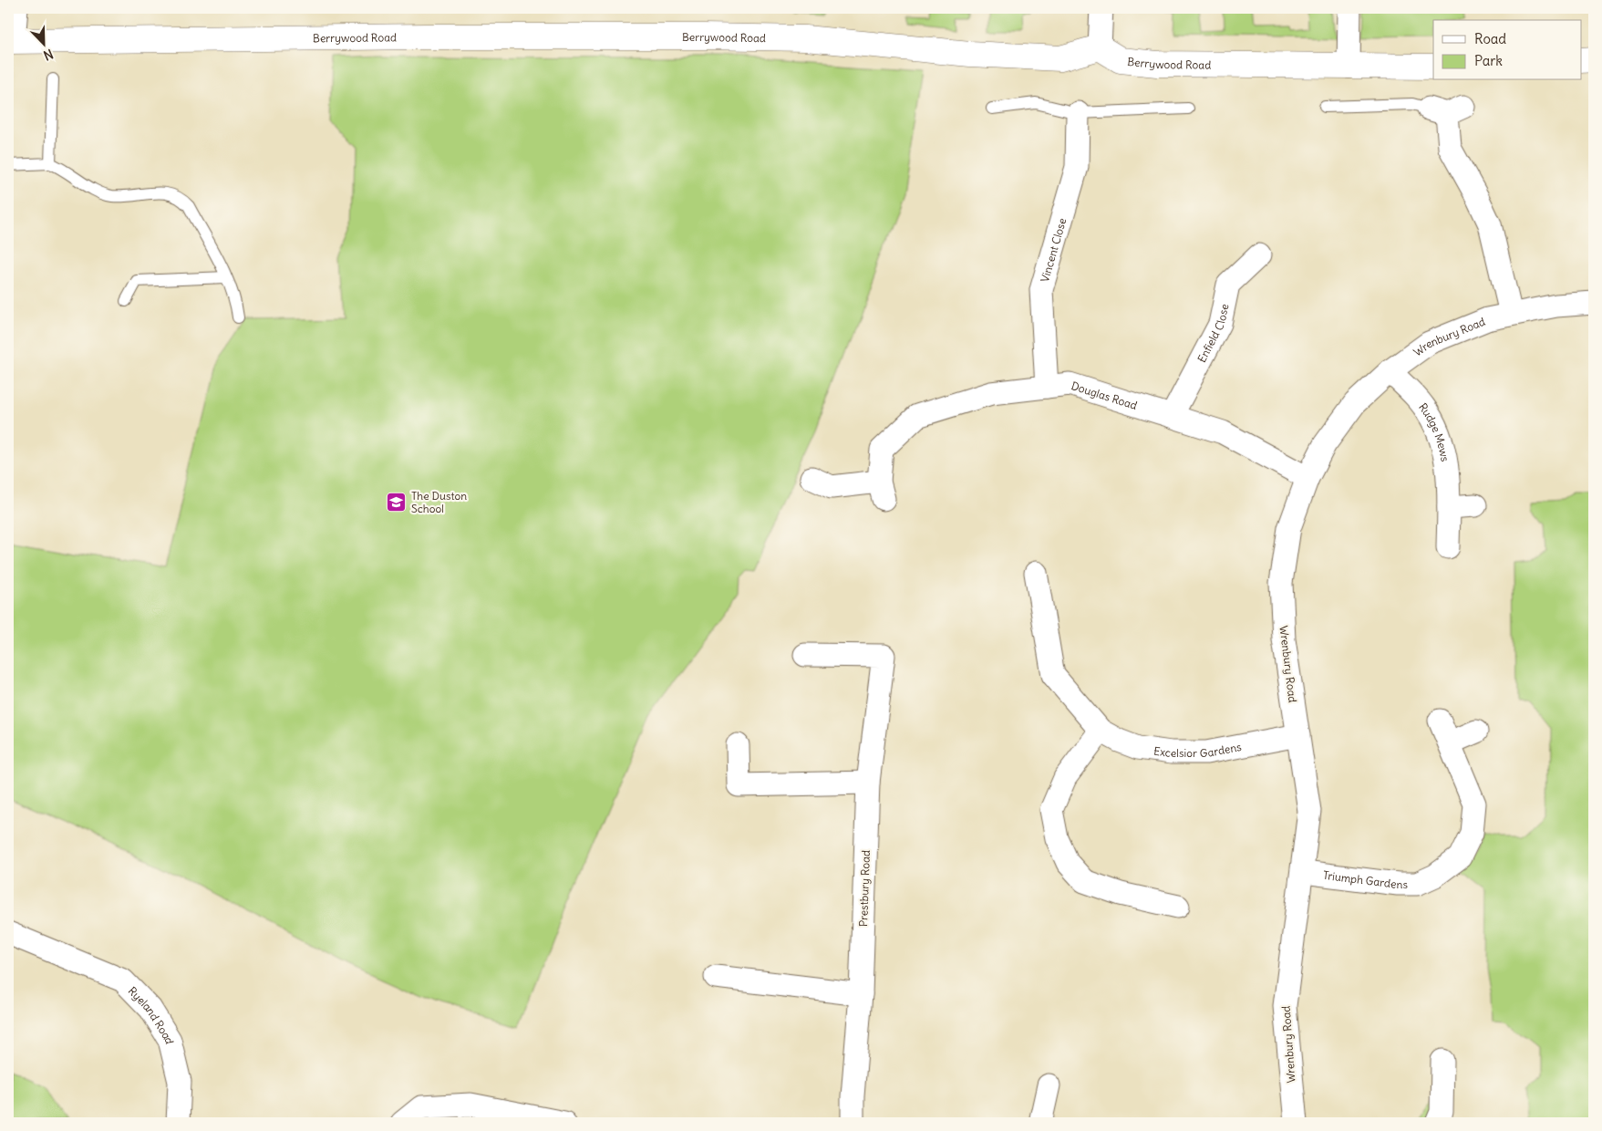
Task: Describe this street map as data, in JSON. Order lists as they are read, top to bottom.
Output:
{
  "streets": {
    "street": [
      "Berrywood Road",
      "Vincent Close",
      "Enfield Close",
      "Wrenbury Road",
      "Douglas Road",
      "Rudge Mews",
      "Excelsior Gardens",
      "Triumph Gardens",
      "Prestbury Road",
      "Ryeland Road"
    ]
  },
  "crossings": [
    ["Vincent Close", "Douglas Road"],
    ["Enfield Close", "Douglas Road"],
    ["Wrenbury Road", "Douglas Road"],
    ["Wrenbury Road", "Rudge Mews"],
    ["Wrenbury Road", "Excelsior Gardens"],
    ["Wrenbury Road", "Triumph Gardens"]
  ],
  "places": {
    "school or university": ["The Duston School"]
  },
  "legend": ["Road", "Park"],
  "north": "bottom right"
}
